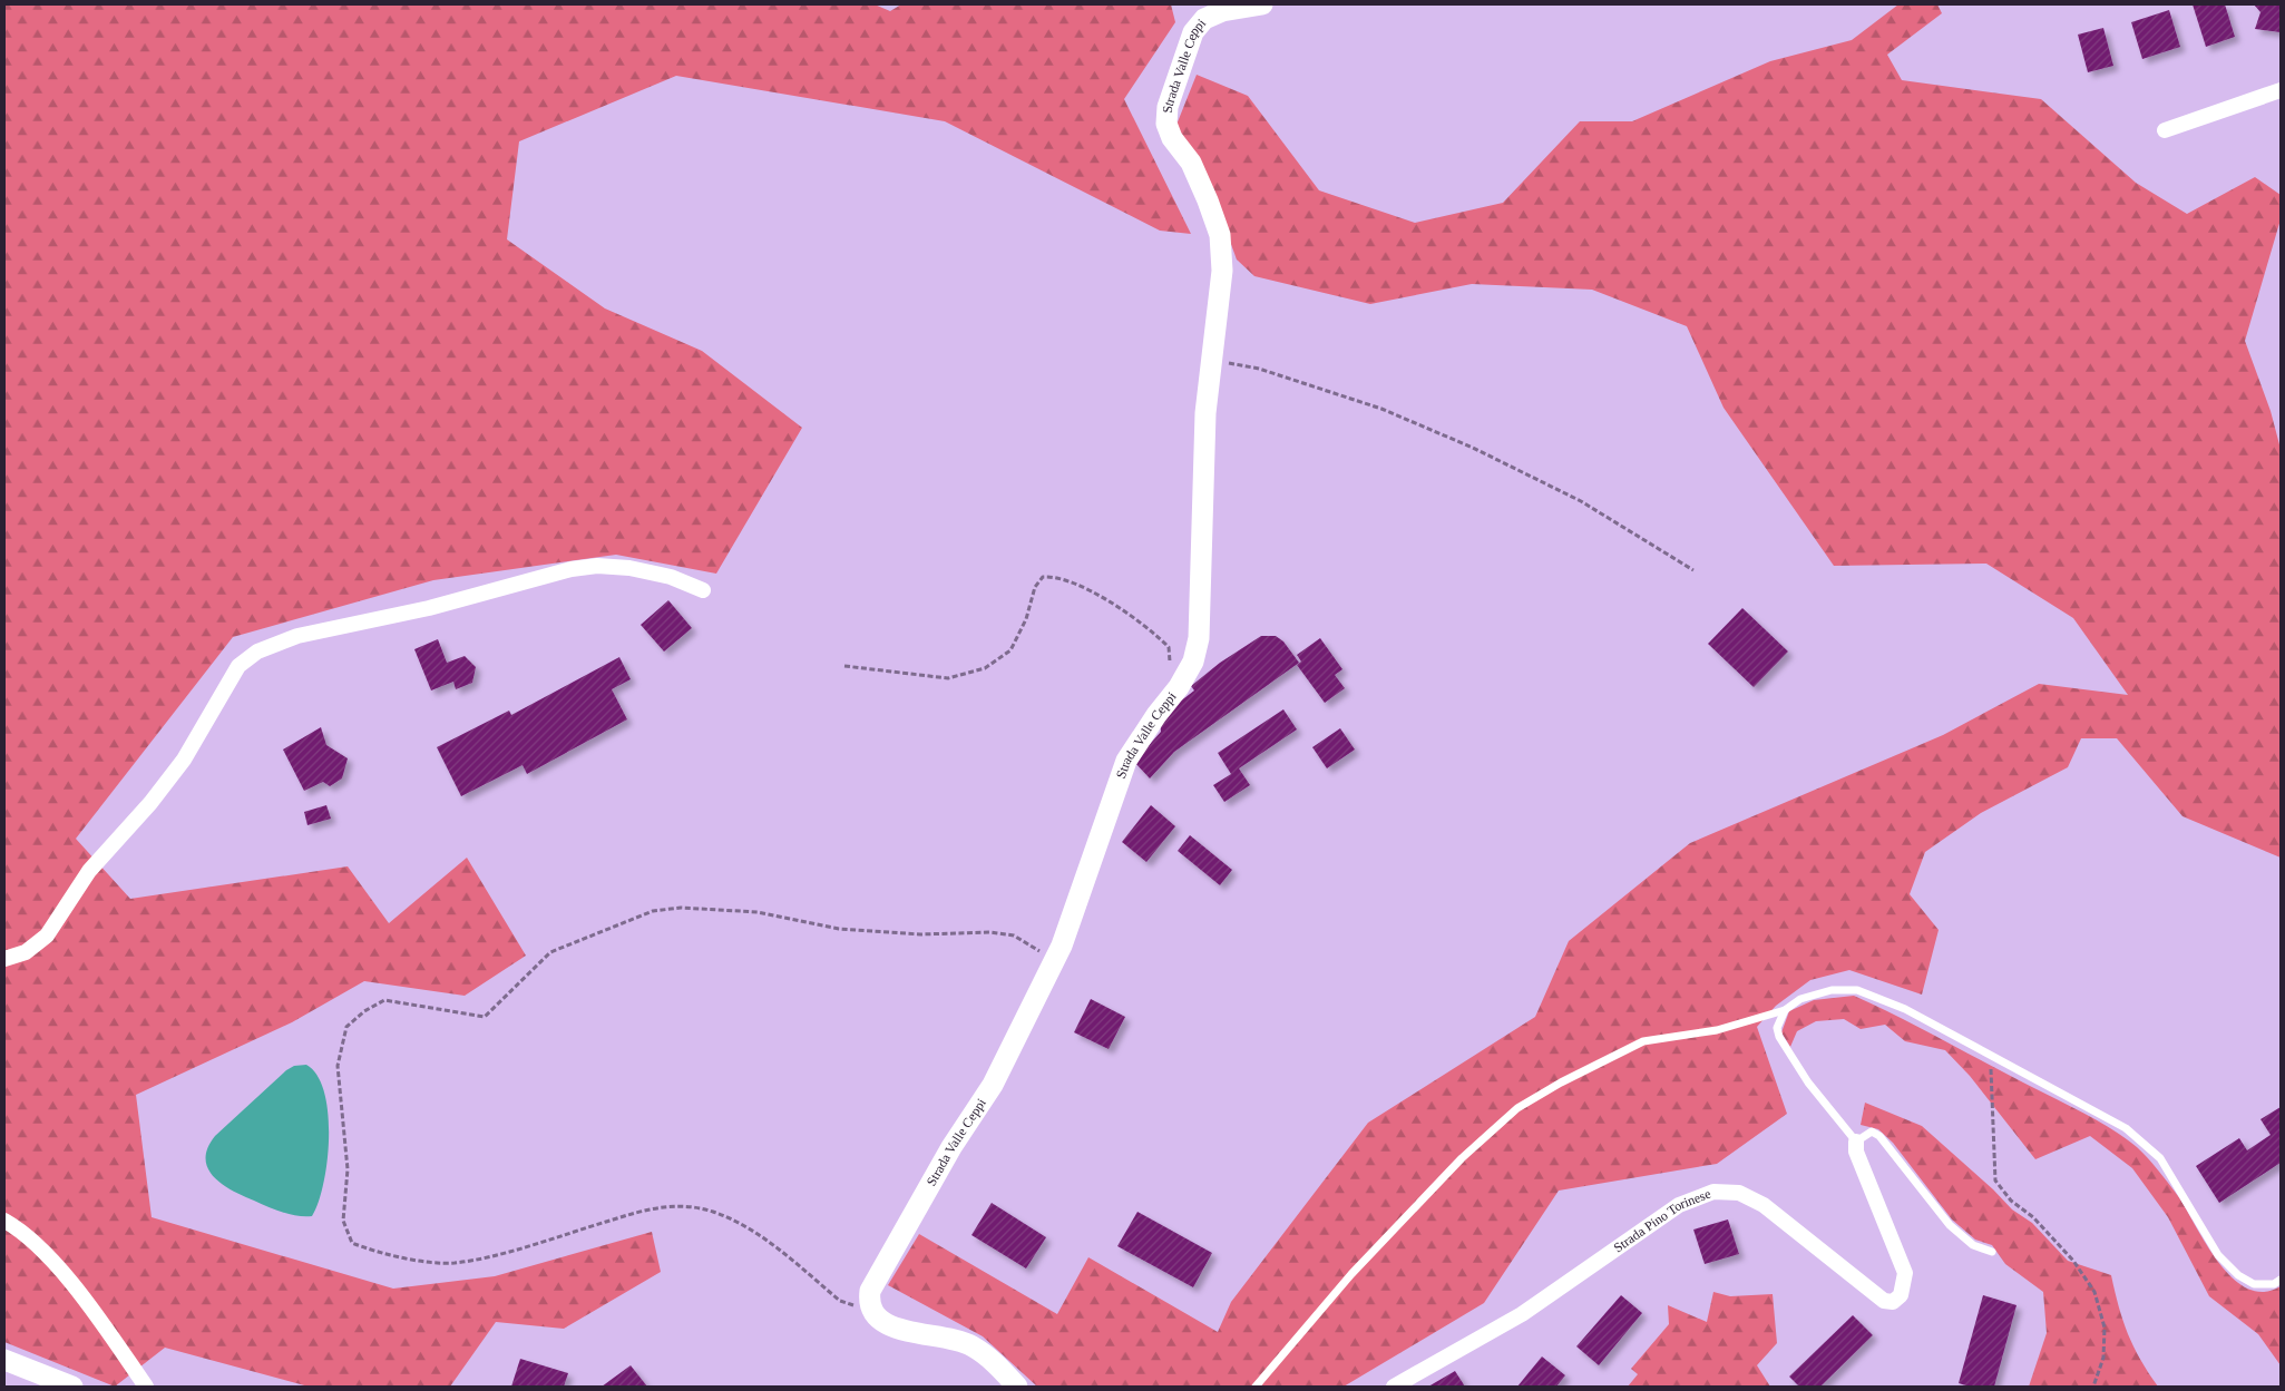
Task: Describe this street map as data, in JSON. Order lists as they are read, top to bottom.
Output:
{
  "streets": {
    "street": ["Strada Valle Ceppi", "Strada Pino Torinese"]
  }
}
